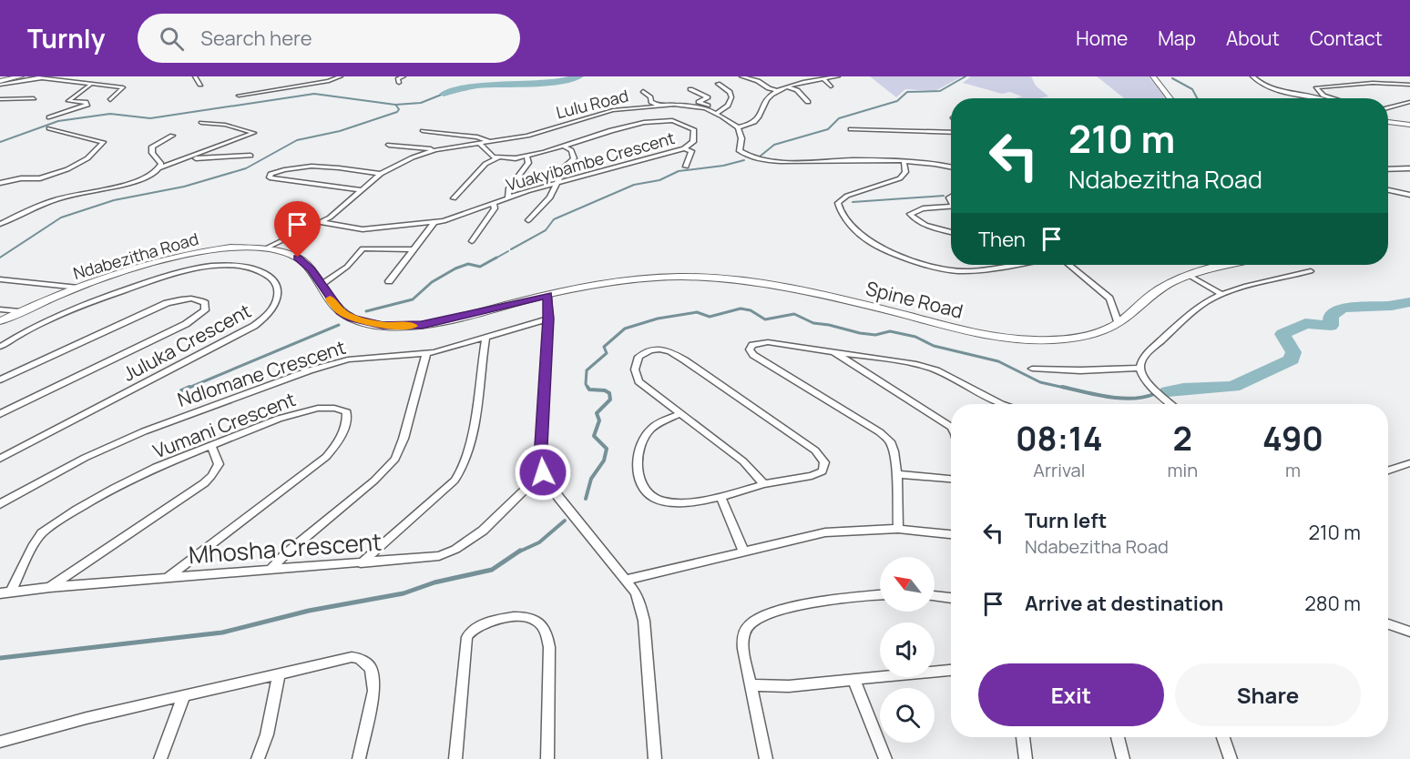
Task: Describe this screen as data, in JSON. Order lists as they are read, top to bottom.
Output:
{
  "streets": {
    "street": [
      "Lulu Road",
      "Vuakyibambe Crescent",
      "Ndabezitha Road",
      "Spine Road",
      "Juluka Crescent",
      "Ndlomane Crescent",
      "Vumani Crescent",
      "Mhosha Crescent"
    ]
  },
  "crossings": [
    ["Lulu Road", "Vuakyibambe Crescent"],
    ["Lulu Road", "Ndabezitha Road"],
    ["Ndabezitha Road", "Spine Road"],
    ["Vumani Crescent", "Mhosha Crescent"]
  ],
  "north": "top left",
  "page": {
    "header": "Turnly",
    "search": "Search here",
    "nav": [
      "Home",
      "Map",
      "About",
      "Contact"
    ],
    "turn": ["210 m", "Ndabezitha Road"],
    "then": "Then",
    "eta": [
      "08:14",
      "Arrival",
      "2",
      "min",
      "490",
      "m"
    ],
    "list": [
      {
        "name": "Turn left",
        "note": "Ndabezitha Road",
        "value": "210 m"
      },
      {
        "name": "Arrive at destination",
        "value": "280 m"
      }
    ],
    "buttons": ["Exit", "Share"]
  }
}
